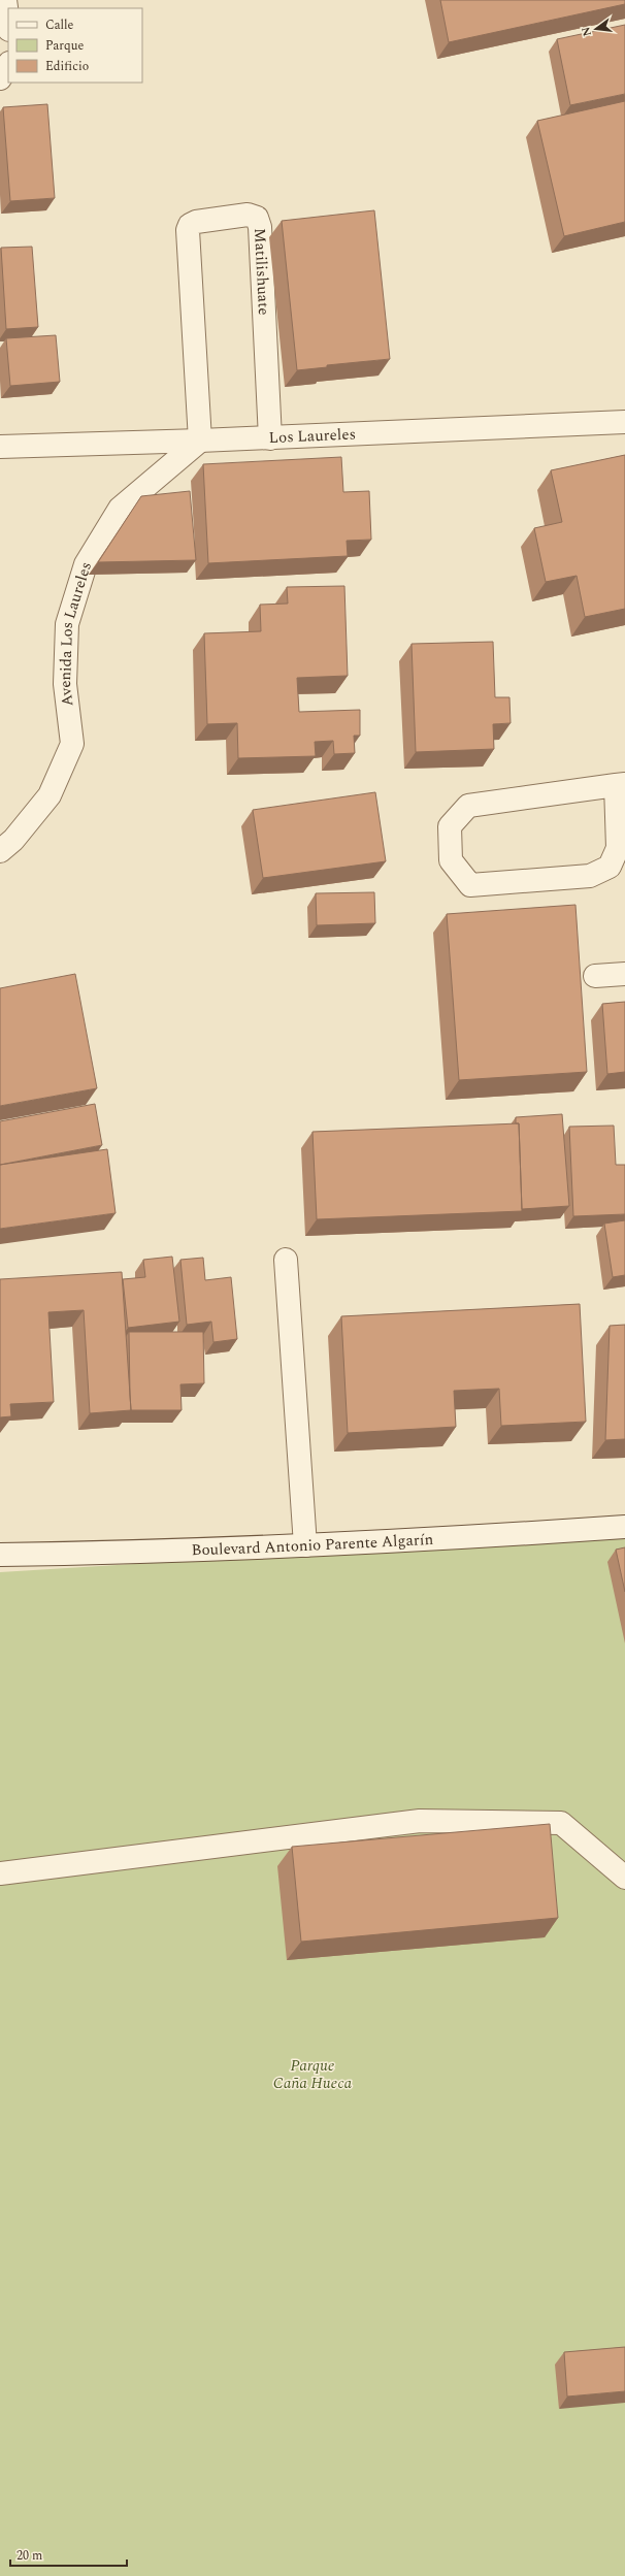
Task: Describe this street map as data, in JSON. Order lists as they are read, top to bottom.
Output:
{
  "streets": {
    "street": [
      "Matilishuate",
      "Los Laureles",
      "Avenida Los Laureles",
      "Boulevard Antonio Parente Algarín"
    ]
  },
  "crossings": [
    ["Matilishuate", "Los Laureles"],
    ["Matilishuate", "Avenida Los Laureles"],
    ["Los Laureles", "Avenida Los Laureles"]
  ],
  "parks": ["Parque Caña Hueca"],
  "legend": ["Calle", "Parque", "Edificio"],
  "scale_bar": "20 m",
  "north": "left"
}
